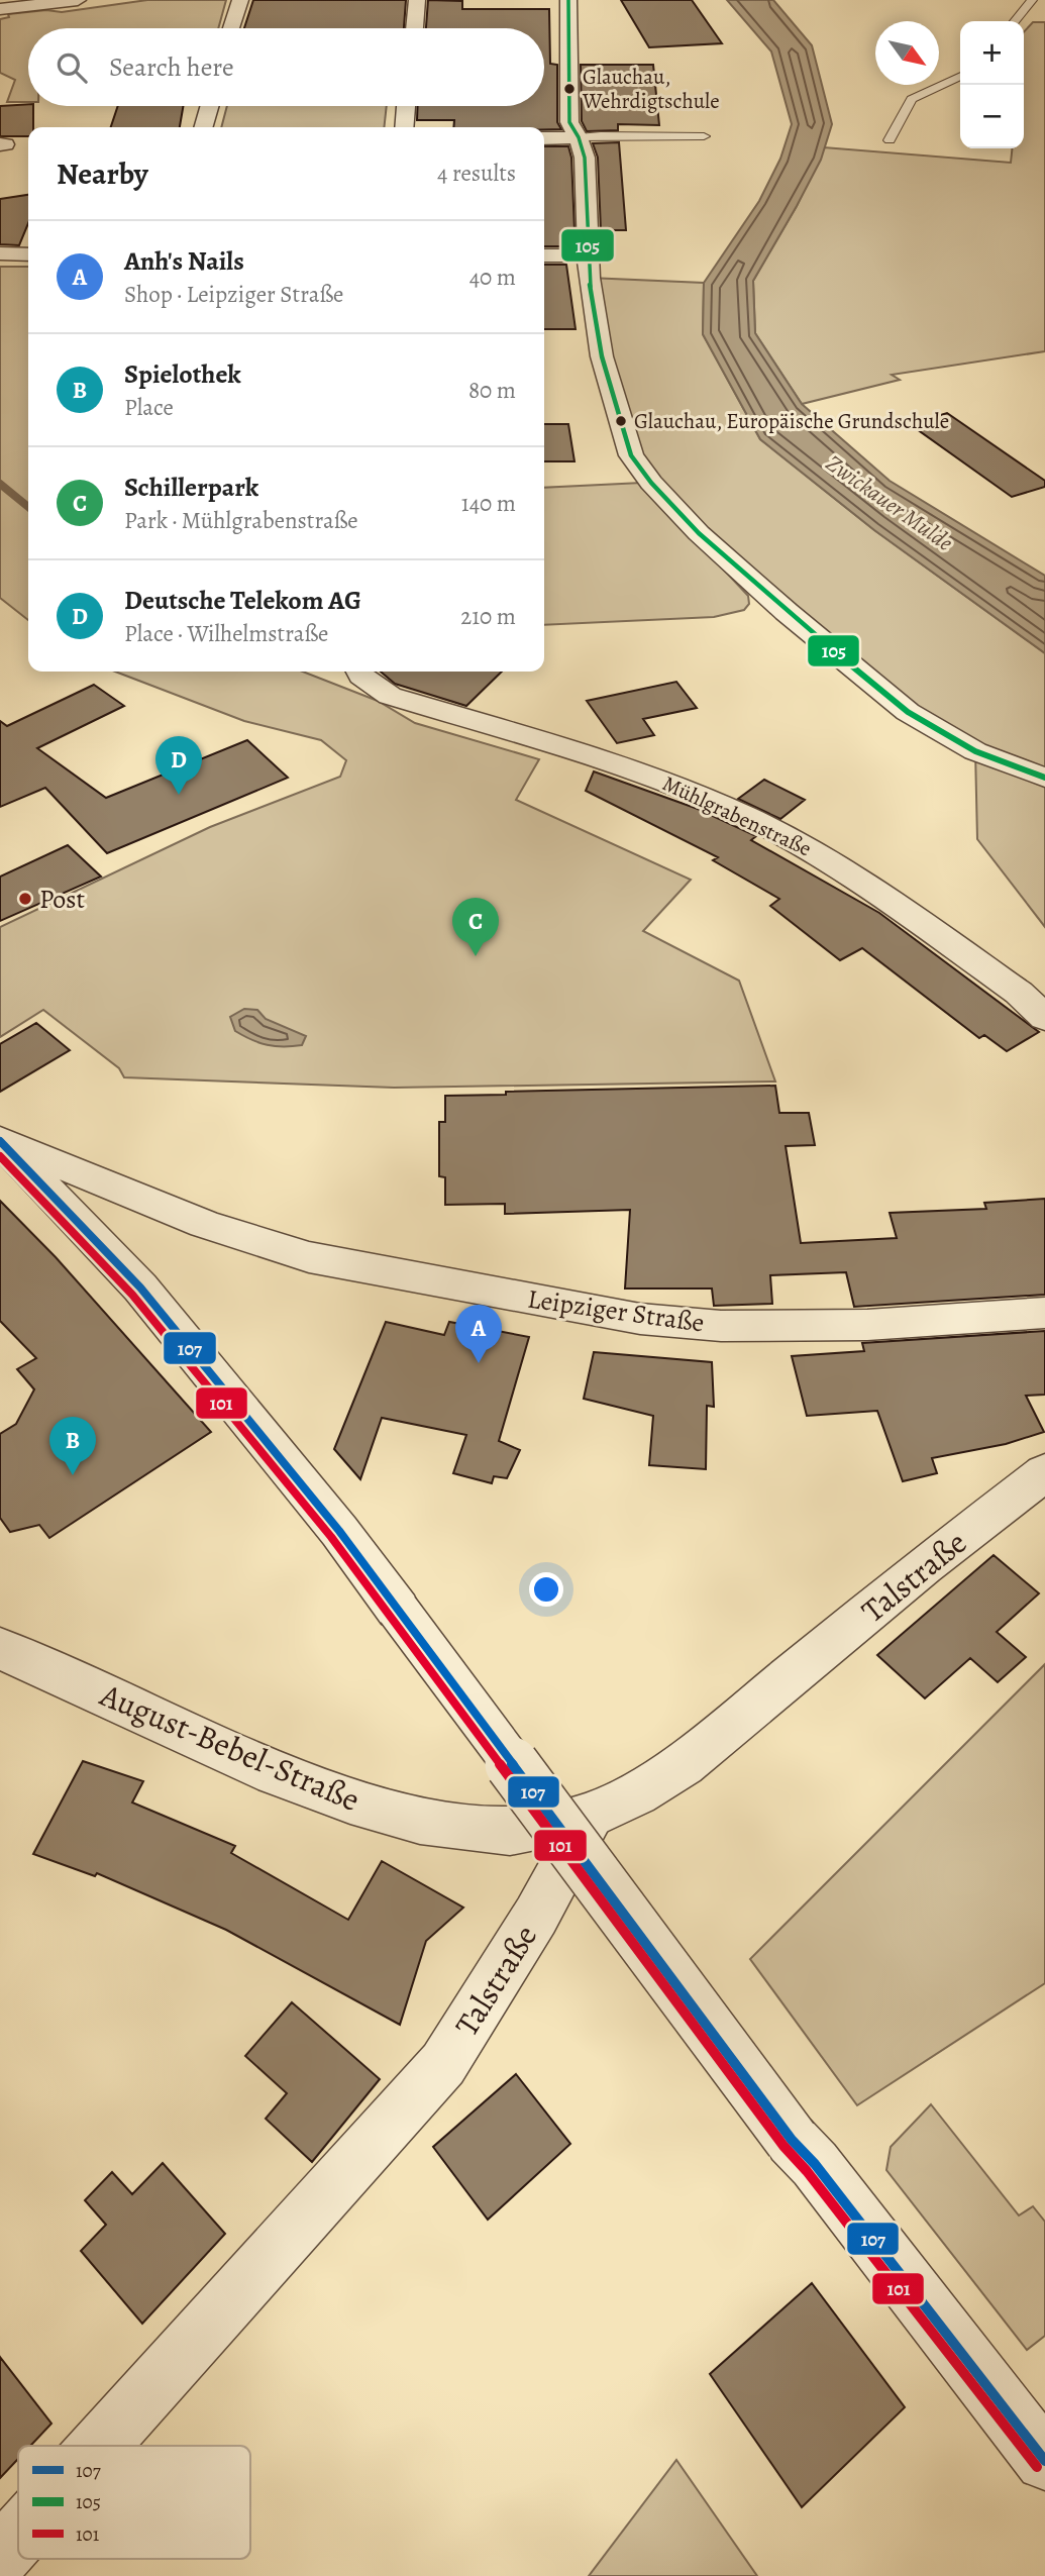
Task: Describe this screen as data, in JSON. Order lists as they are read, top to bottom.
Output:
{
  "streets": {
    "street": [
      "Mühlgrabenstraße",
      "Leipziger Straße",
      "Talstraße",
      "August-Bebel-Straße"
    ]
  },
  "crossings": [
    ["Talstraße", "August-Bebel-Straße"]
  ],
  "water": ["Zwickauer Mulde"],
  "places": ["Glauchau, Wehrdigtschule", "Glauchau, Europäische Grundschule", "Post"],
  "lines": ["transit line 105", "transit line 107", "transit line 101"],
  "legend": ["107", "105", "101"],
  "north": "bottom right",
  "page": {
    "map_buttons": ["+", "−"],
    "search": "Search here",
    "heading": ["Nearby", "4 results"],
    "list": [
      {
        "mark": "A",
        "name": "Anh's Nails",
        "note": "Shop · Leipziger Straße",
        "value": "40 m"
      },
      {
        "mark": "B",
        "name": "Spielothek",
        "note": "Place",
        "value": "80 m"
      },
      {
        "mark": "C",
        "name": "Schillerpark",
        "note": "Park · Mühlgrabenstraße",
        "value": "140 m"
      },
      {
        "mark": "D",
        "name": "Deutsche Telekom AG",
        "note": "Place · Wilhelmstraße",
        "value": "210 m"
      }
    ],
    "pins": [
      "D",
      "C",
      "A",
      "B"
    ]
  }
}
